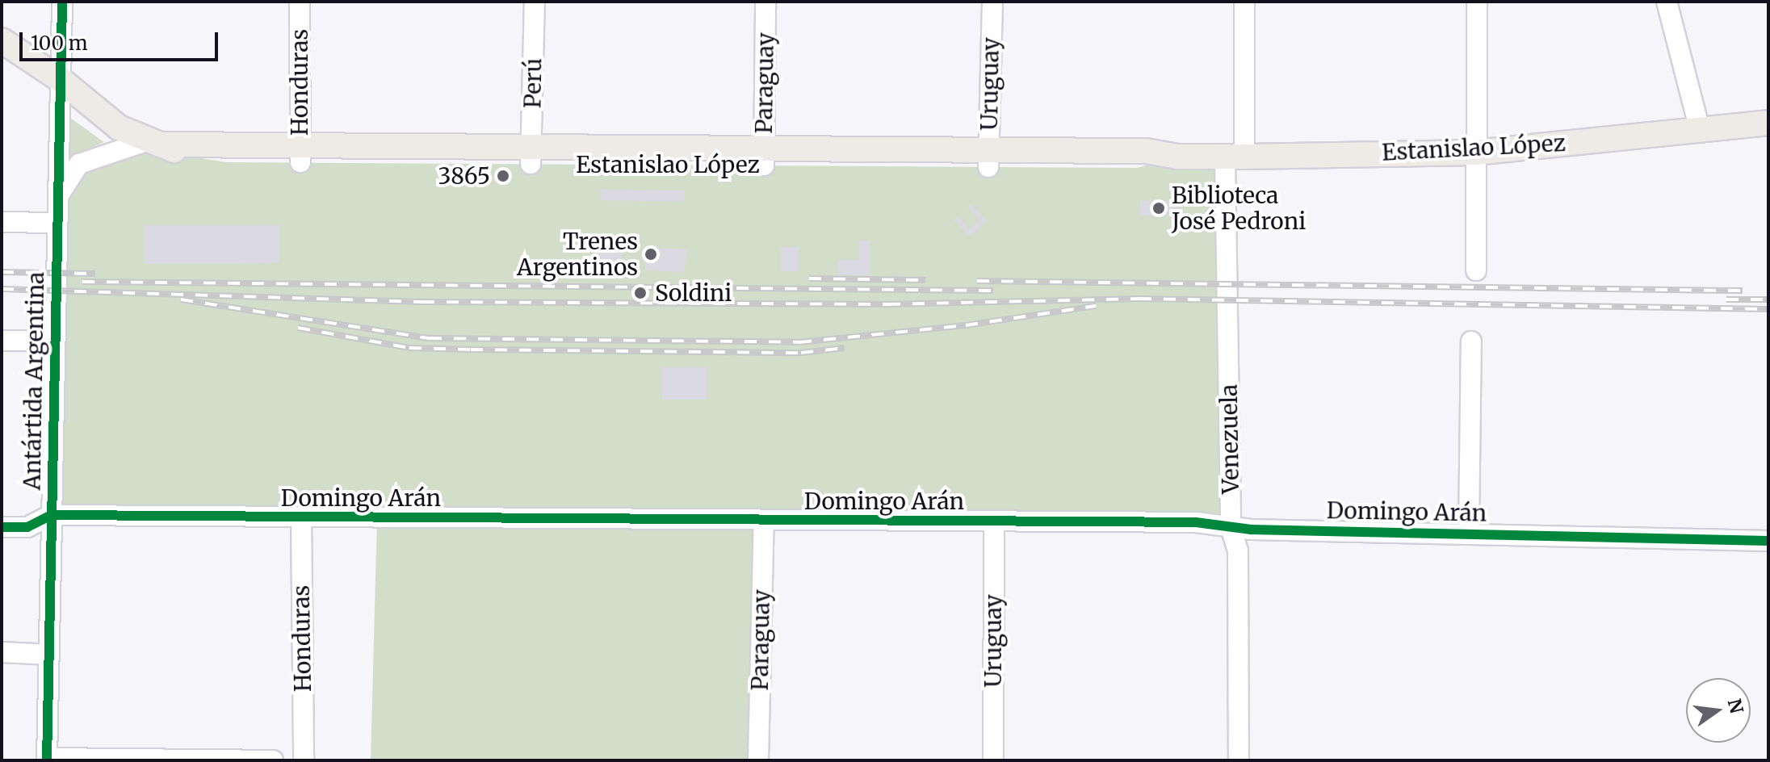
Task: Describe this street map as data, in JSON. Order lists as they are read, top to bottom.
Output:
{
  "streets": {
    "main road": ["Estanislao López"],
    "street": [
      "Honduras",
      "Perú",
      "Paraguay",
      "Uruguay",
      "Antártida Argentina",
      "Venezuela",
      "Domingo Arán"
    ]
  },
  "crossings": [
    ["Honduras", "Estanislao López"],
    ["Honduras", "Domingo Arán"],
    ["Perú", "Estanislao López"],
    ["Paraguay", "Estanislao López"],
    ["Paraguay", "Domingo Arán"],
    ["Uruguay", "Estanislao López"],
    ["Uruguay", "Domingo Arán"],
    ["Estanislao López", "Antártida Argentina"],
    ["Estanislao López", "Venezuela"],
    ["Antártida Argentina", "Domingo Arán"],
    ["Venezuela", "Domingo Arán"]
  ],
  "places": [
    "3865",
    "Biblioteca José Pedroni",
    "Trenes Argentinos",
    "Soldini"
  ],
  "scale_bar": "100 m",
  "north": "right"
}
